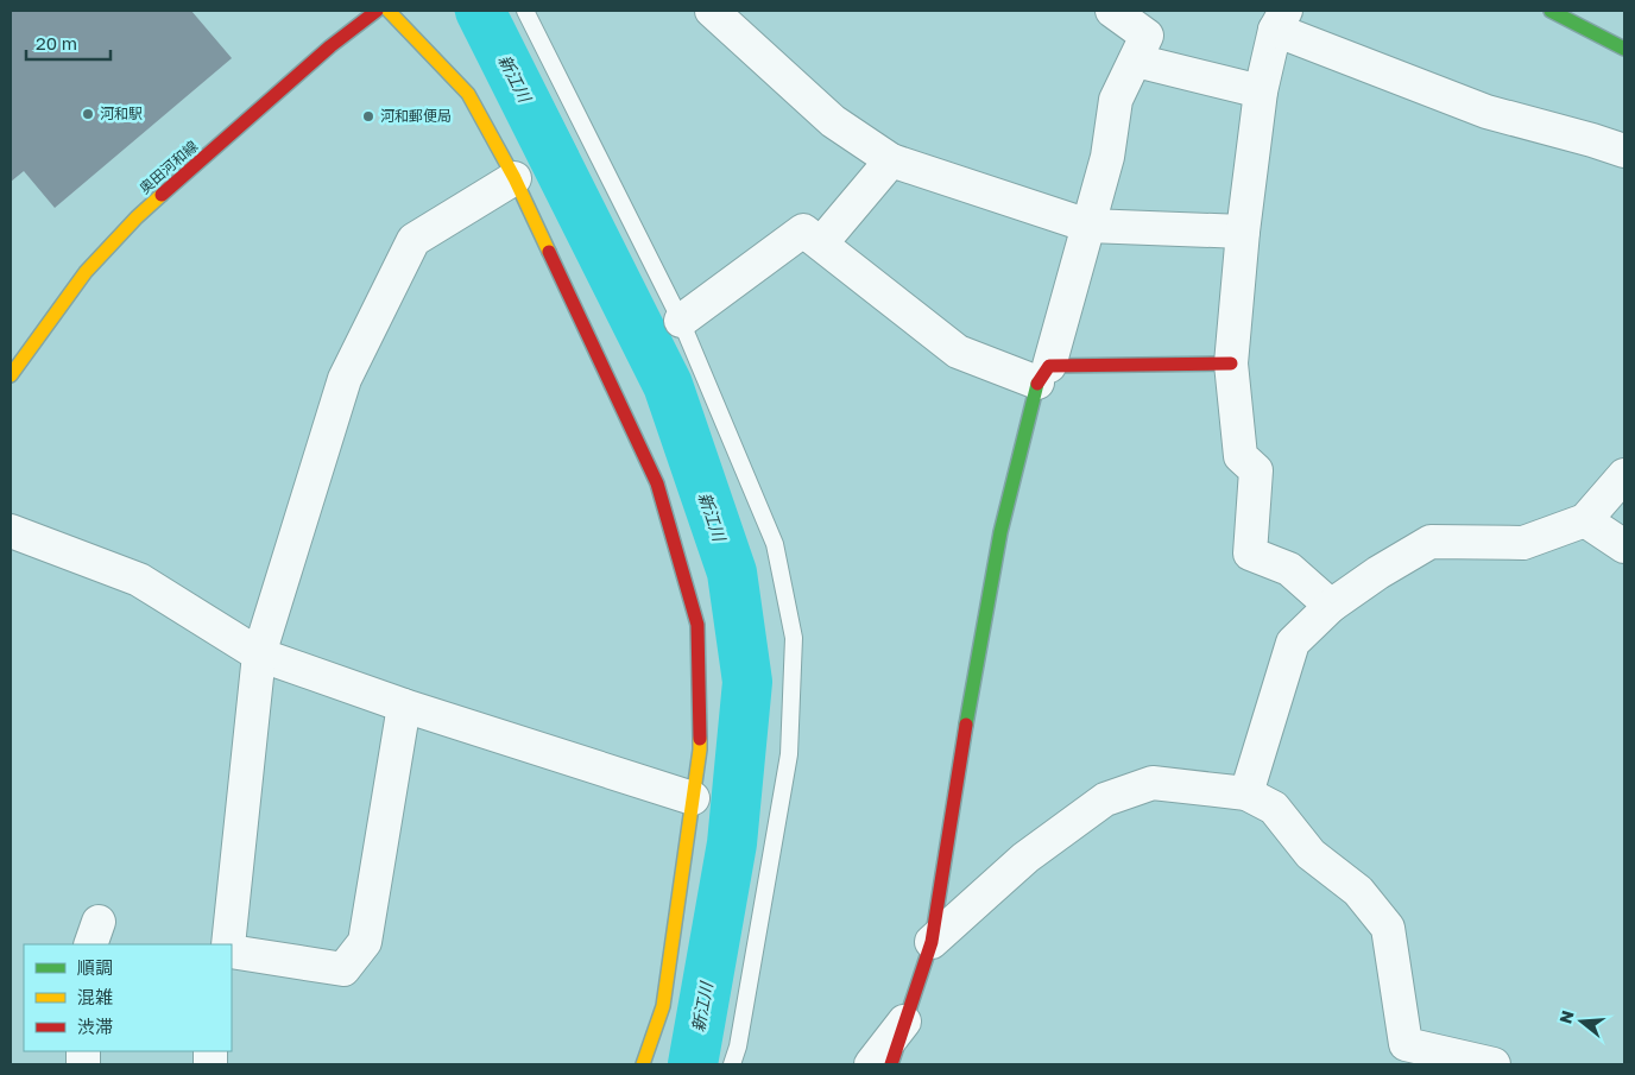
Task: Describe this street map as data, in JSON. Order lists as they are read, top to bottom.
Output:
{
  "streets": {
    "main road": ["奥田河和線"]
  },
  "water": ["新江川"],
  "places": ["河和駅", "河和郵便局"],
  "legend": ["順調", "混雑", "渋滞"],
  "scale_bar": "20 m",
  "north": "left"
}
